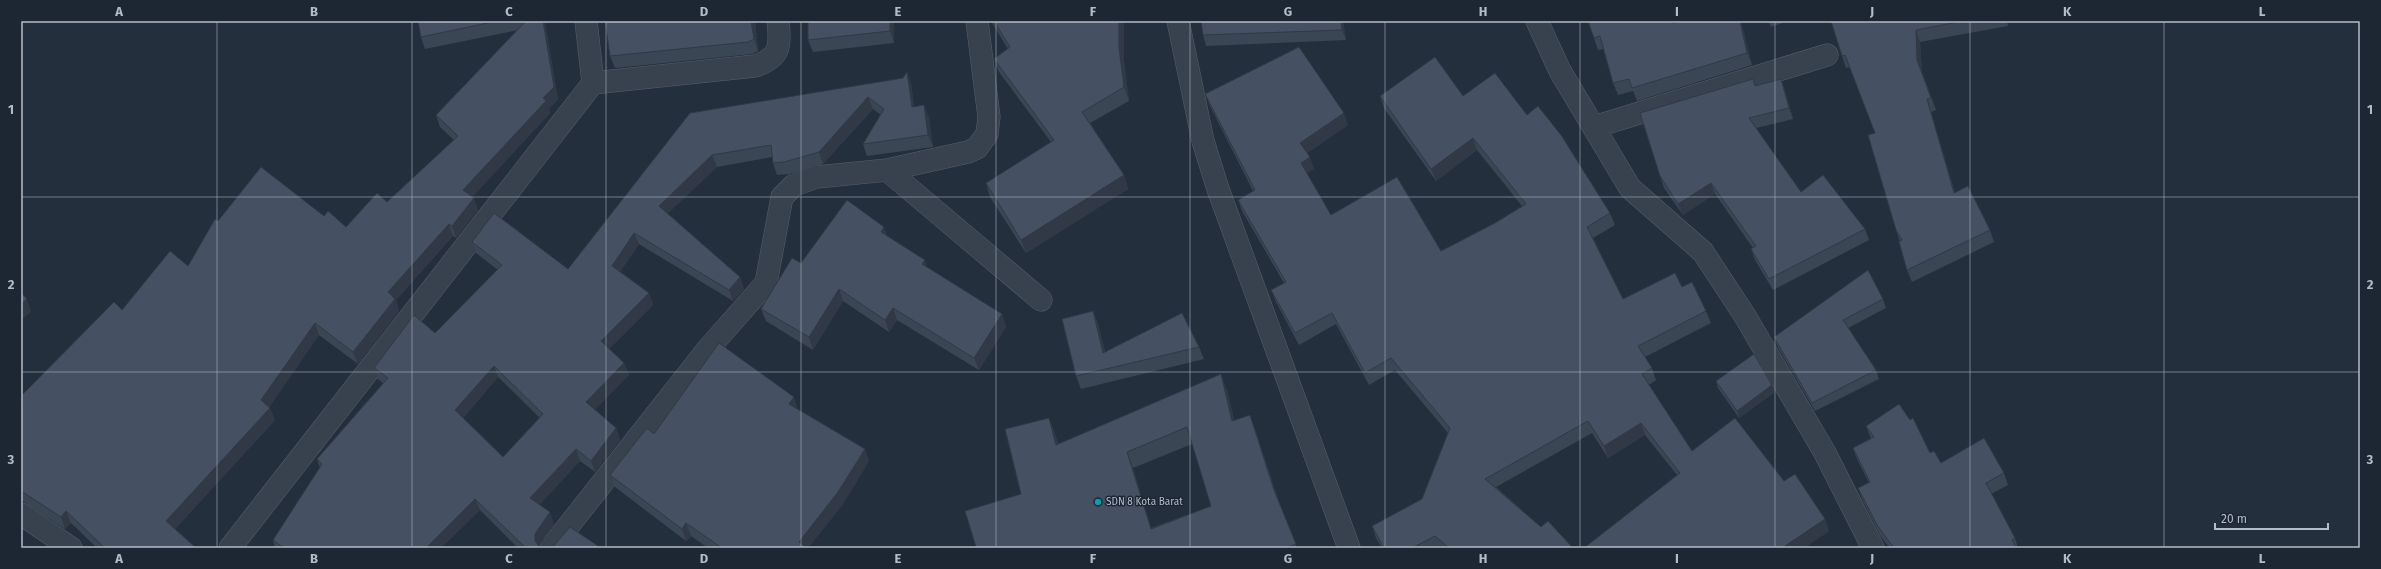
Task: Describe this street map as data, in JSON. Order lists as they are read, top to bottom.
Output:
{
  "places": ["SDN 8 Kota Barat"],
  "scale_bar": "20 m",
  "grid": {
    "columns": [
      "A",
      "B",
      "C",
      "D",
      "E",
      "F",
      "G",
      "H",
      "I",
      "J",
      "K",
      "L"
    ],
    "rows": ["1", "2", "3"]
  }
}
